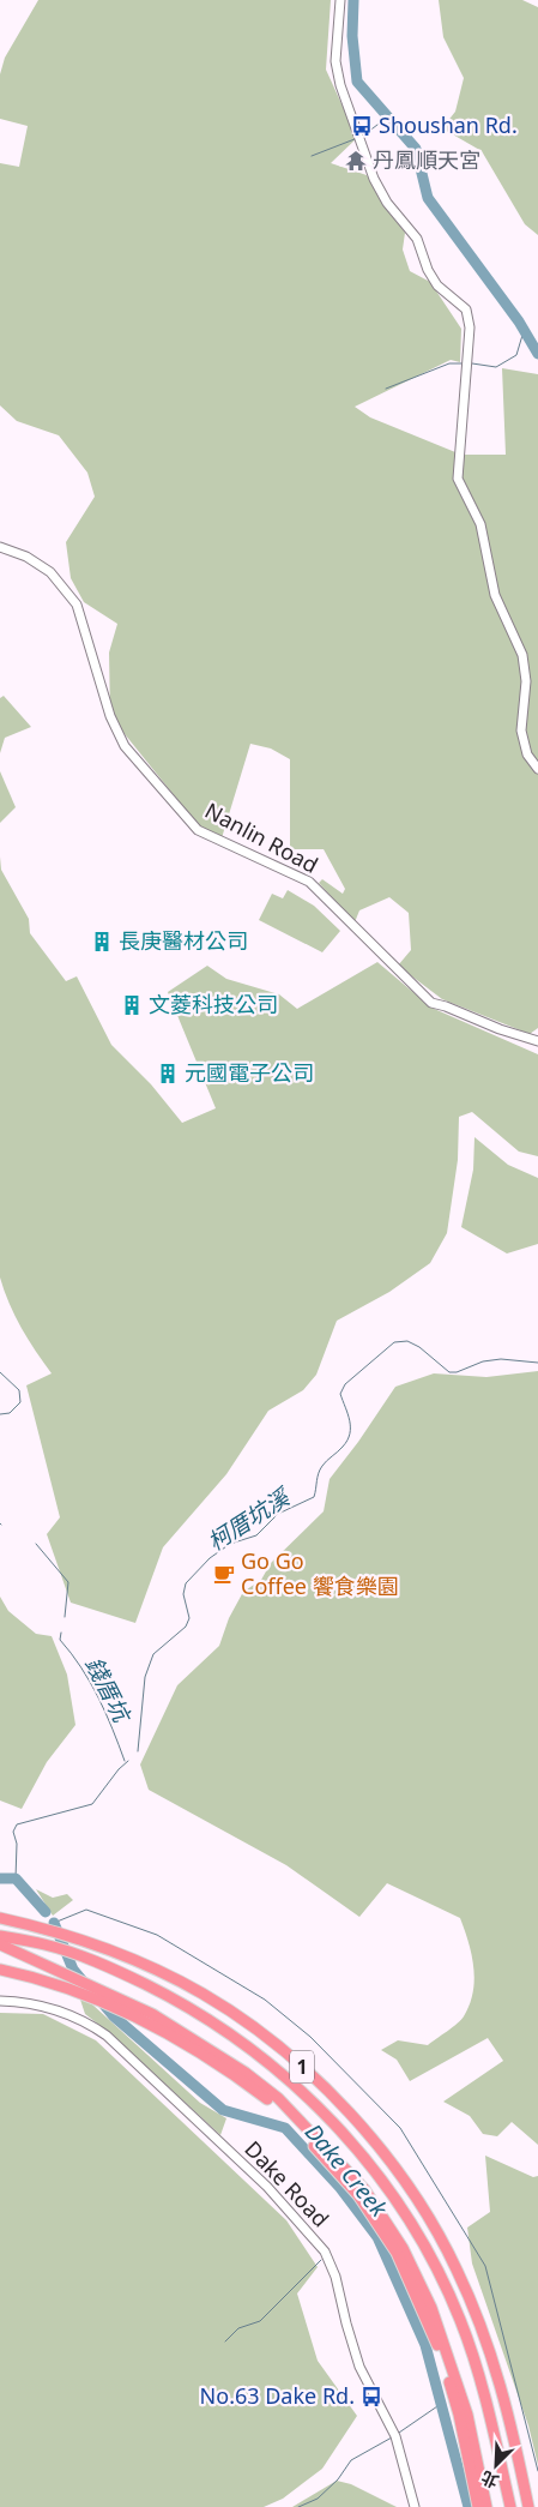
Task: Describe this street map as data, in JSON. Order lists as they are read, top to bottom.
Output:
{
  "streets": {
    "highway": ["1"],
    "street": ["Nanlin Road", "Dake Road"]
  },
  "water": ["柯厝坑溪", "錢厝坑", "Dake Creek"],
  "places": {
    "bus stop": ["Shoushan Rd.", "No.63 Dake Rd."],
    "temple": ["丹鳳順天宮"],
    "building": ["長庚醫材公司", "文菱科技公司", "元國電子公司"],
    "cafe": ["Go Go Coffee 饗食樂園"]
  },
  "north": "bottom left"
}
